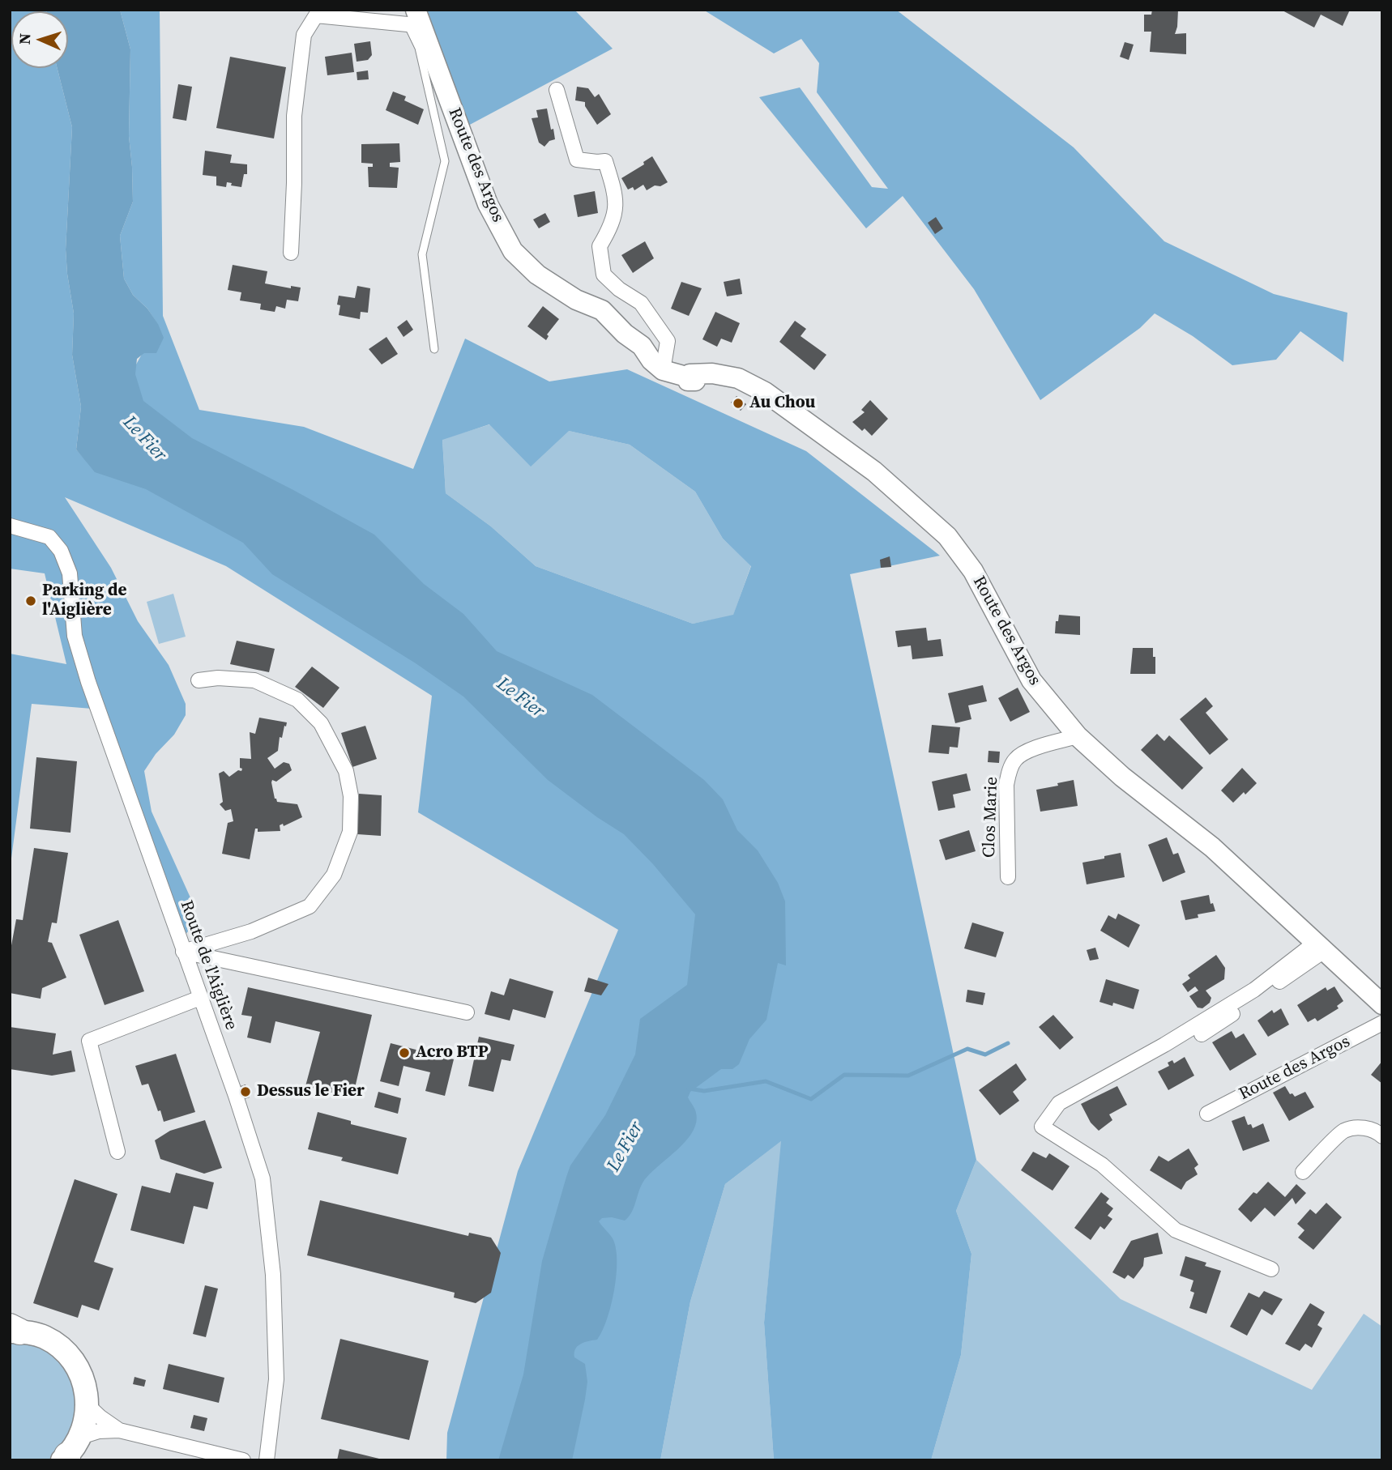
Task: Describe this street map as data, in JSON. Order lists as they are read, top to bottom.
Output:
{
  "streets": {
    "street": ["Route des Argos", "Clos Marie", "Route de l'Aiglière"]
  },
  "crossings": [
    ["Route des Argos", "Clos Marie"]
  ],
  "water": ["Le Fier"],
  "places": [
    "Au Chou",
    "Parking de l'Aiglière",
    "Acro BTP",
    "Dessus le Fier"
  ],
  "north": "left"
}
